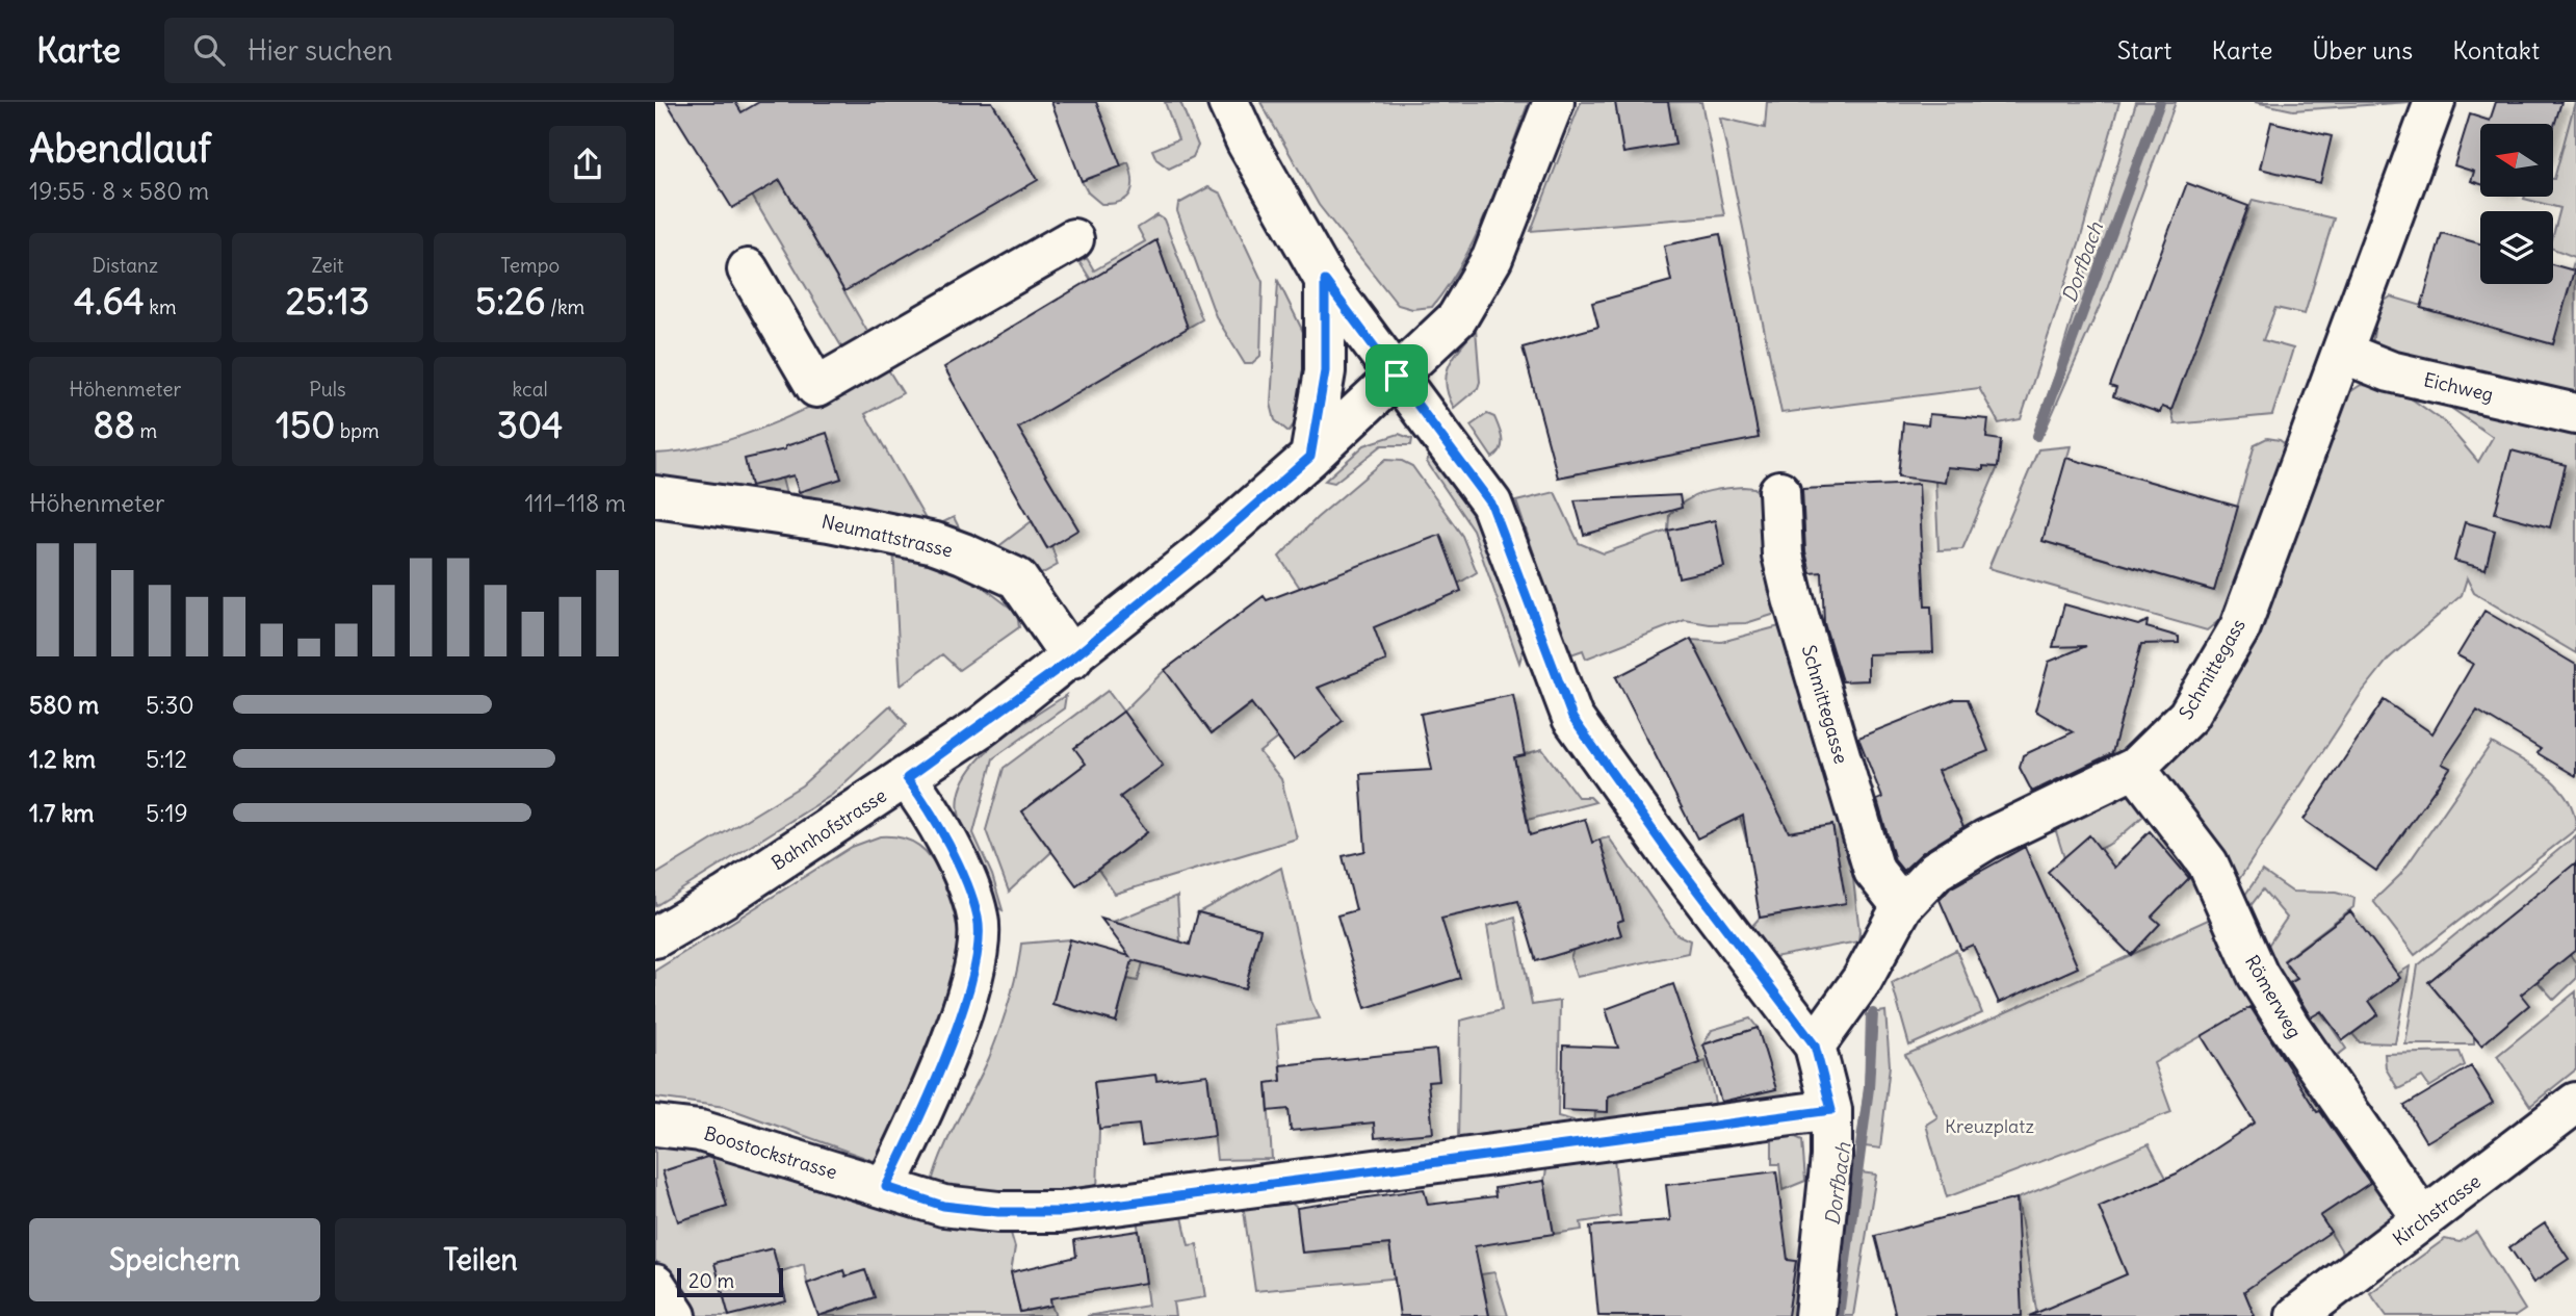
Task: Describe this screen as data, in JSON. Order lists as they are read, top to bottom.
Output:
{
  "streets": {
    "street": [
      "Eichweg",
      "Neumattstrasse",
      "Schmittegass",
      "Schmittegasse",
      "Bahnhofstrasse",
      "Römerweg",
      "Boostockstrasse",
      "Kirchstrasse"
    ]
  },
  "crossings": [
    ["Eichweg", "Schmittegass"],
    ["Neumattstrasse", "Bahnhofstrasse"],
    ["Schmittegass", "Schmittegasse"],
    ["Schmittegass", "Römerweg"],
    ["Römerweg", "Kirchstrasse"]
  ],
  "water": ["Dorfbach"],
  "parks": ["Kreuzplatz"],
  "scale_bar": "20 m",
  "north": "left",
  "page": {
    "header": "Karte",
    "search": "Hier suchen",
    "nav": [
      "Start",
      "Karte",
      "Über uns",
      "Kontakt"
    ],
    "heading": ["Abendlauf", "19:55 · 8 × 580 m"],
    "stats": [
      ["Distanz", "4.64 km"],
      ["Zeit", "25:13"],
      ["Tempo", "5:26 /km"],
      ["Höhenmeter", "88 m"],
      ["Puls", "150 bpm"],
      ["kcal", "304"]
    ],
    "chart": ["Höhenmeter", "111–118 m"],
    "list": [
      {
        "name": "580 m",
        "note": "5:30"
      },
      {
        "name": "1.2 km",
        "note": "5:12"
      },
      {
        "name": "1.7 km",
        "note": "5:19"
      }
    ],
    "buttons": ["Speichern", "Teilen"],
    "scale": "20 m"
  }
}
